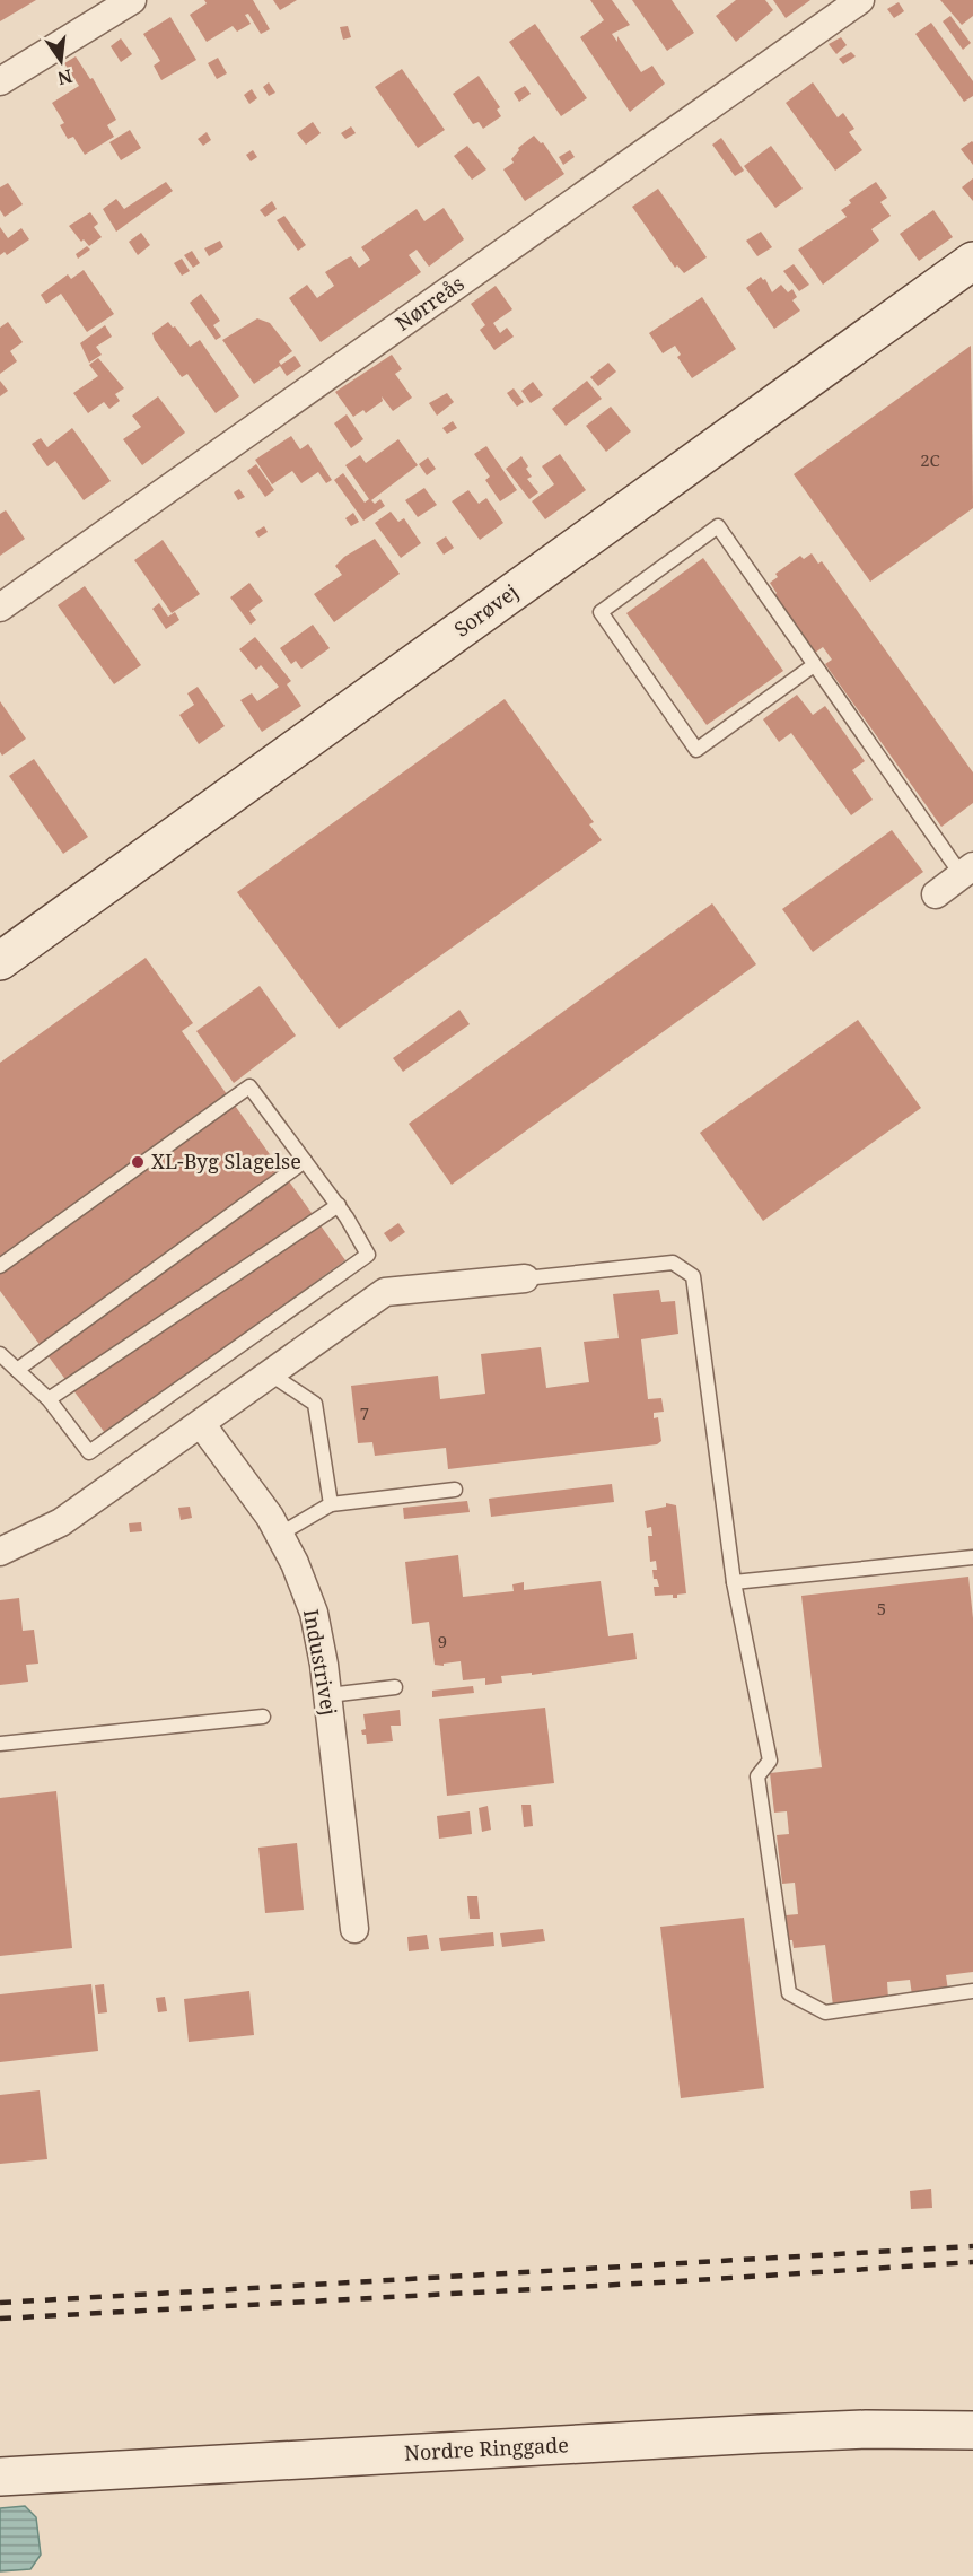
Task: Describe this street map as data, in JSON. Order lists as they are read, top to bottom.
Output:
{
  "streets": {
    "street": [
      "Nørreås",
      "Sorøvej",
      "Industrivej",
      "Nordre Ringgade"
    ]
  },
  "places": ["XL-Byg Slagelse"],
  "house_numbers": [
    "2C",
    "7",
    "5",
    "9"
  ],
  "north": "bottom"
}
